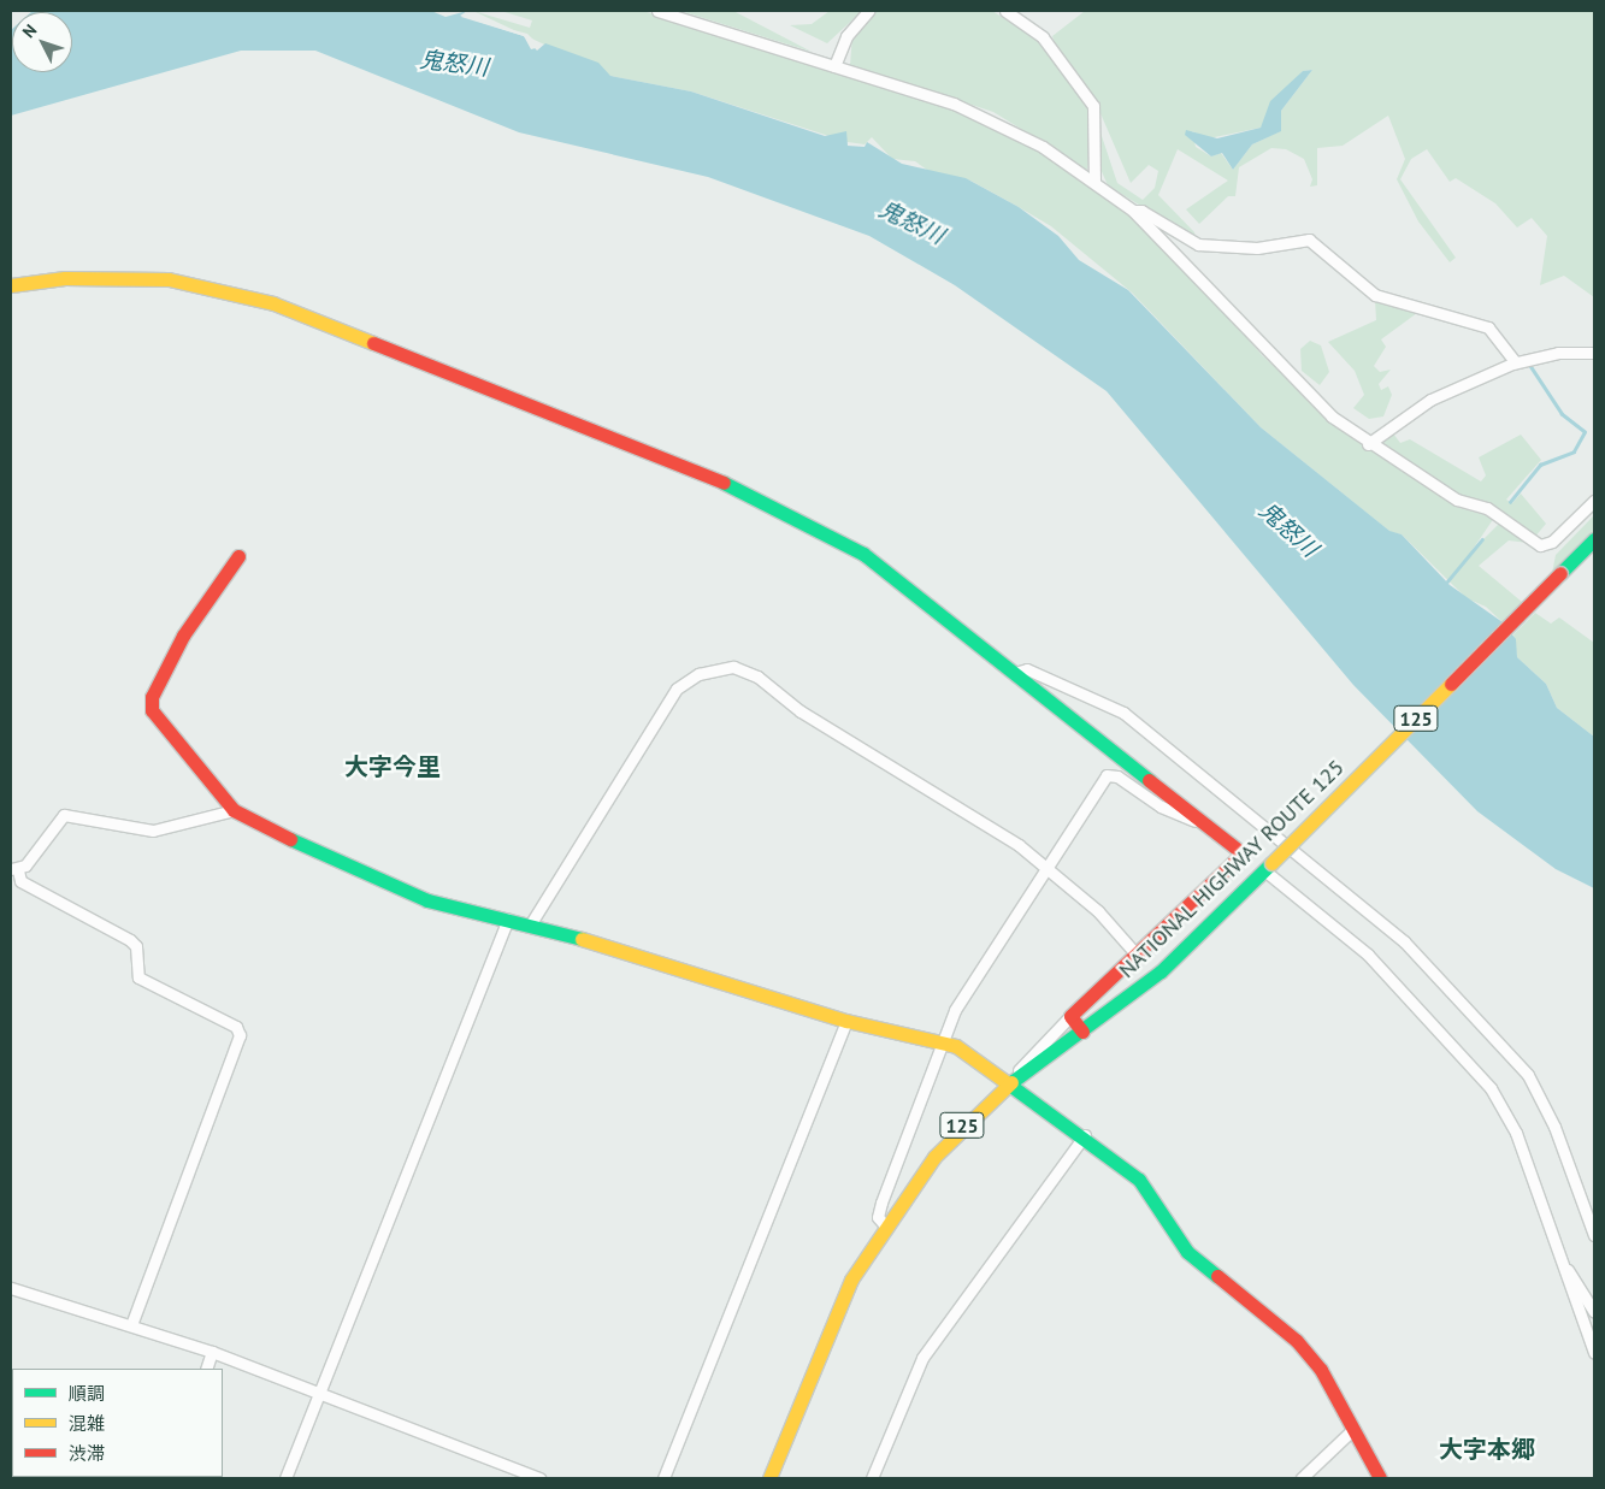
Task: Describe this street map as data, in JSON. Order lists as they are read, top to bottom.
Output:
{
  "streets": {
    "main road": ["125", "NATIONAL HIGHWAY ROUTE 125"]
  },
  "districts": ["大字今里", "大字本郷"],
  "water": ["鬼怒川"],
  "legend": ["順調", "混雑", "渋滞"],
  "north": "top left"
}
